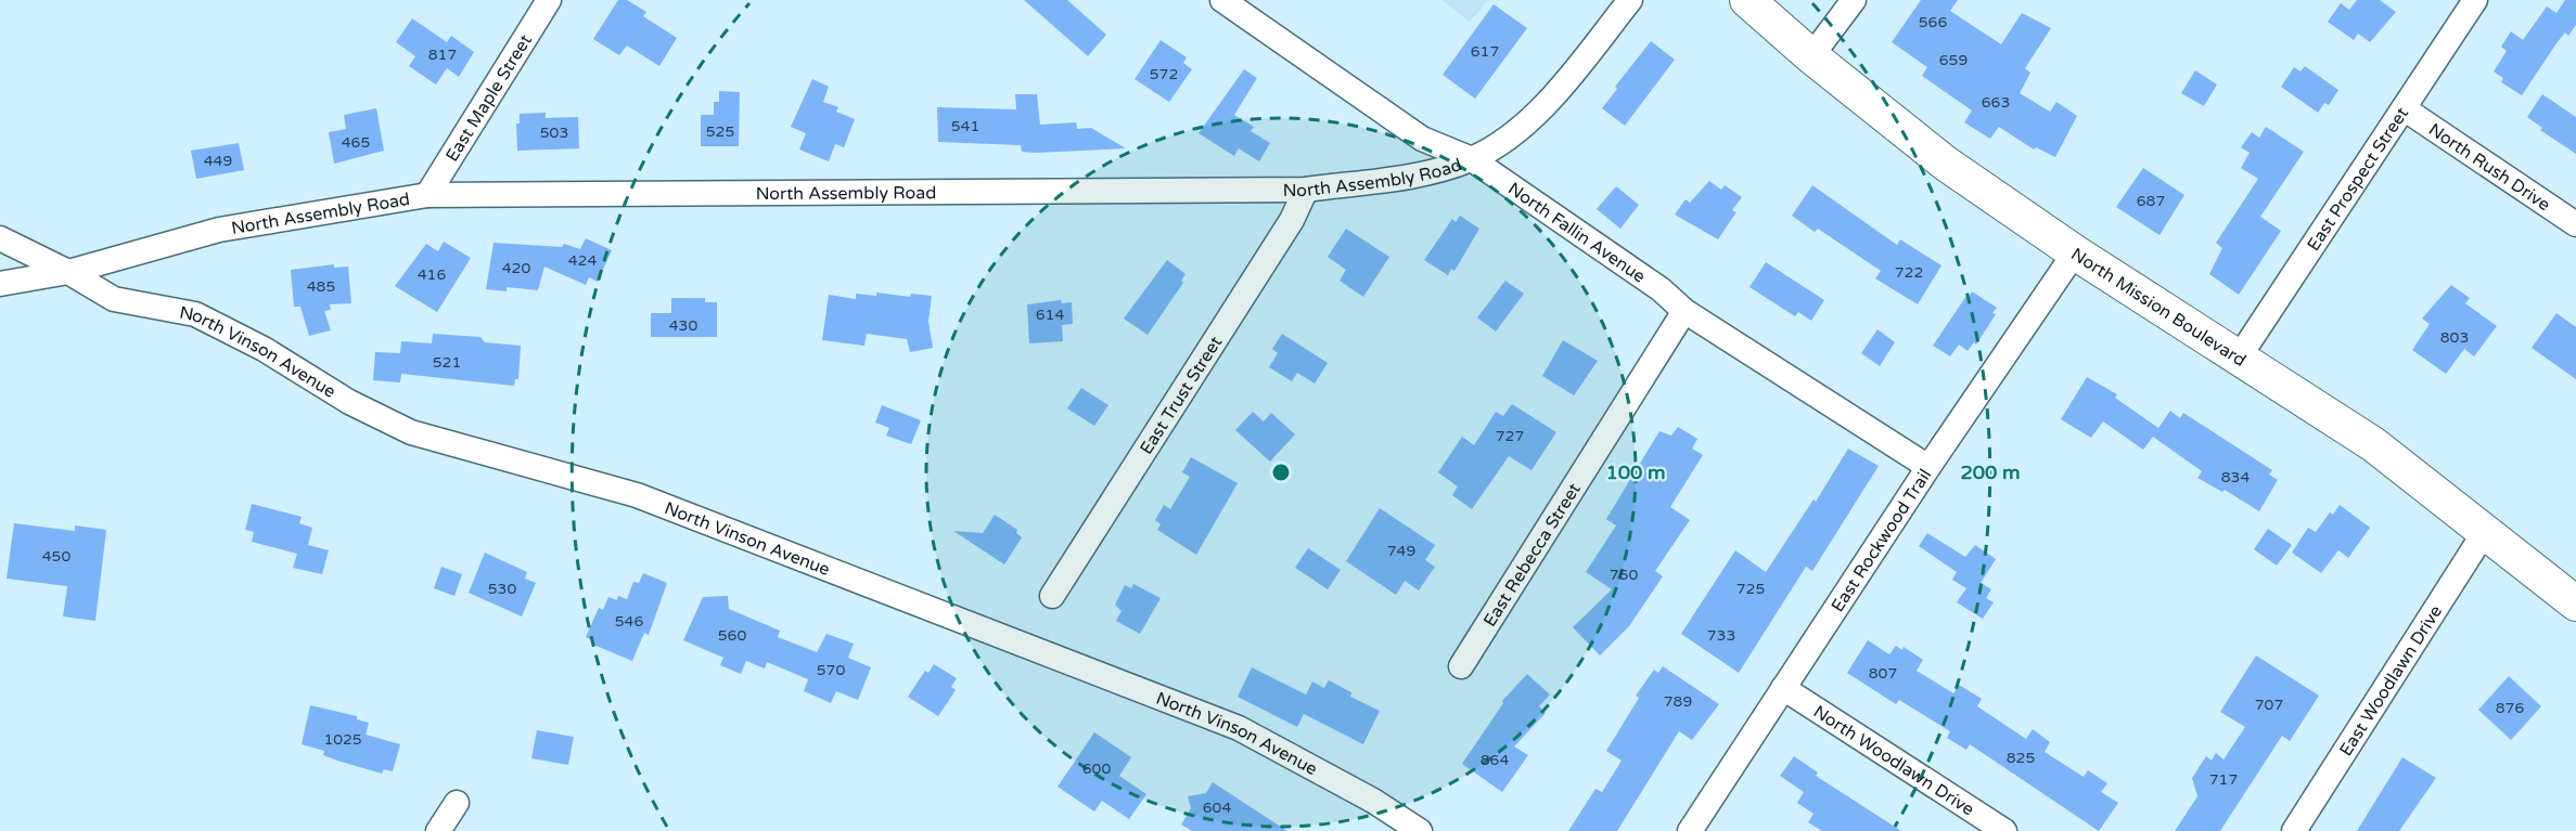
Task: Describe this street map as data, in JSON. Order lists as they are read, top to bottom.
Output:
{
  "streets": {
    "main road": ["North Mission Boulevard"],
    "street": [
      "East Maple Street",
      "North Rush Drive",
      "North Assembly Road",
      "East Prospect Street",
      "North Fallin Avenue",
      "North Vinson Avenue",
      "East Trust Street",
      "East Rockwood Trail",
      "East Rebecca Street",
      "East Woodlawn Drive",
      "North Woodlawn Drive"
    ]
  },
  "crossings": [
    ["East Maple Street", "North Assembly Road"],
    ["North Rush Drive", "East Prospect Street"],
    ["North Assembly Road", "North Fallin Avenue"],
    ["North Assembly Road", "North Vinson Avenue"],
    ["North Assembly Road", "East Trust Street"],
    ["East Prospect Street", "North Mission Boulevard"],
    ["North Fallin Avenue", "East Rockwood Trail"],
    ["North Fallin Avenue", "East Rebecca Street"],
    ["North Mission Boulevard", "East Rockwood Trail"],
    ["North Mission Boulevard", "East Woodlawn Drive"],
    ["East Rockwood Trail", "North Woodlawn Drive"]
  ],
  "house_numbers": [
    "566",
    "617",
    "817",
    "659",
    "572",
    "663",
    "541",
    "525",
    "503",
    "465",
    "449",
    "687",
    "424",
    "420",
    "722",
    "416",
    "485",
    "614",
    "430",
    "803",
    "521",
    "727",
    "834",
    "749",
    "450",
    "760",
    "530",
    "725",
    "546",
    "560",
    "733",
    "570",
    "807",
    "789",
    "707",
    "876",
    "1025",
    "825",
    "864",
    "600",
    "717",
    "604"
  ],
  "rings": ["100 m", "200 m"]
}
